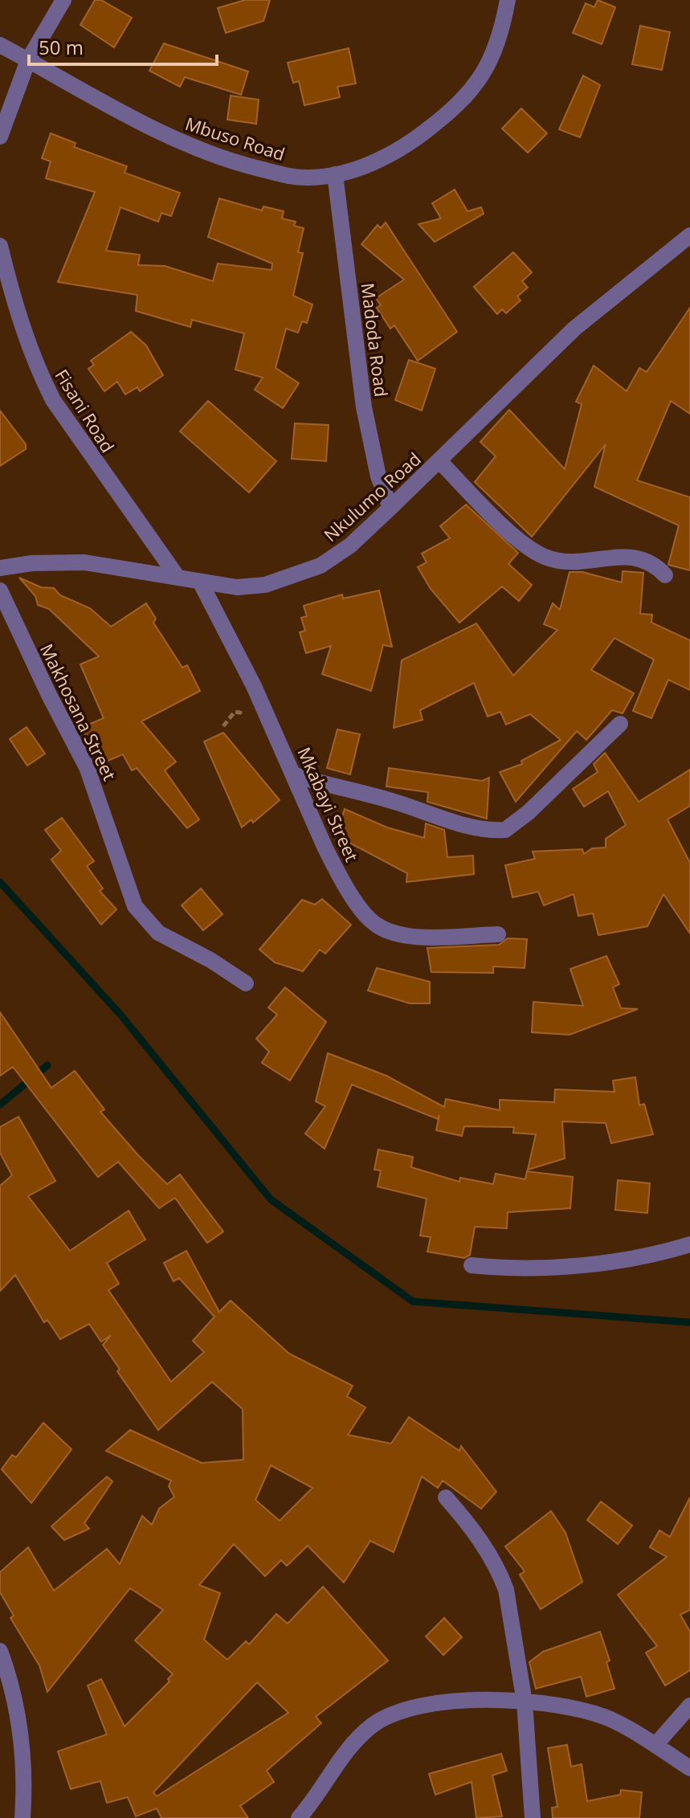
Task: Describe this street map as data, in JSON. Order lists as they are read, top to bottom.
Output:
{
  "streets": {
    "street": [
      "Mbuso Road",
      "Madoda Road",
      "Fisani Road",
      "Nkulumo Road",
      "Makhosana Street",
      "Mkabayi Street"
    ]
  },
  "crossings": [
    ["Mbuso Road", "Madoda Road"],
    ["Madoda Road", "Nkulumo Road"],
    ["Fisani Road", "Nkulumo Road"],
    ["Nkulumo Road", "Mkabayi Street"]
  ],
  "scale_bar": "50 m"
}
